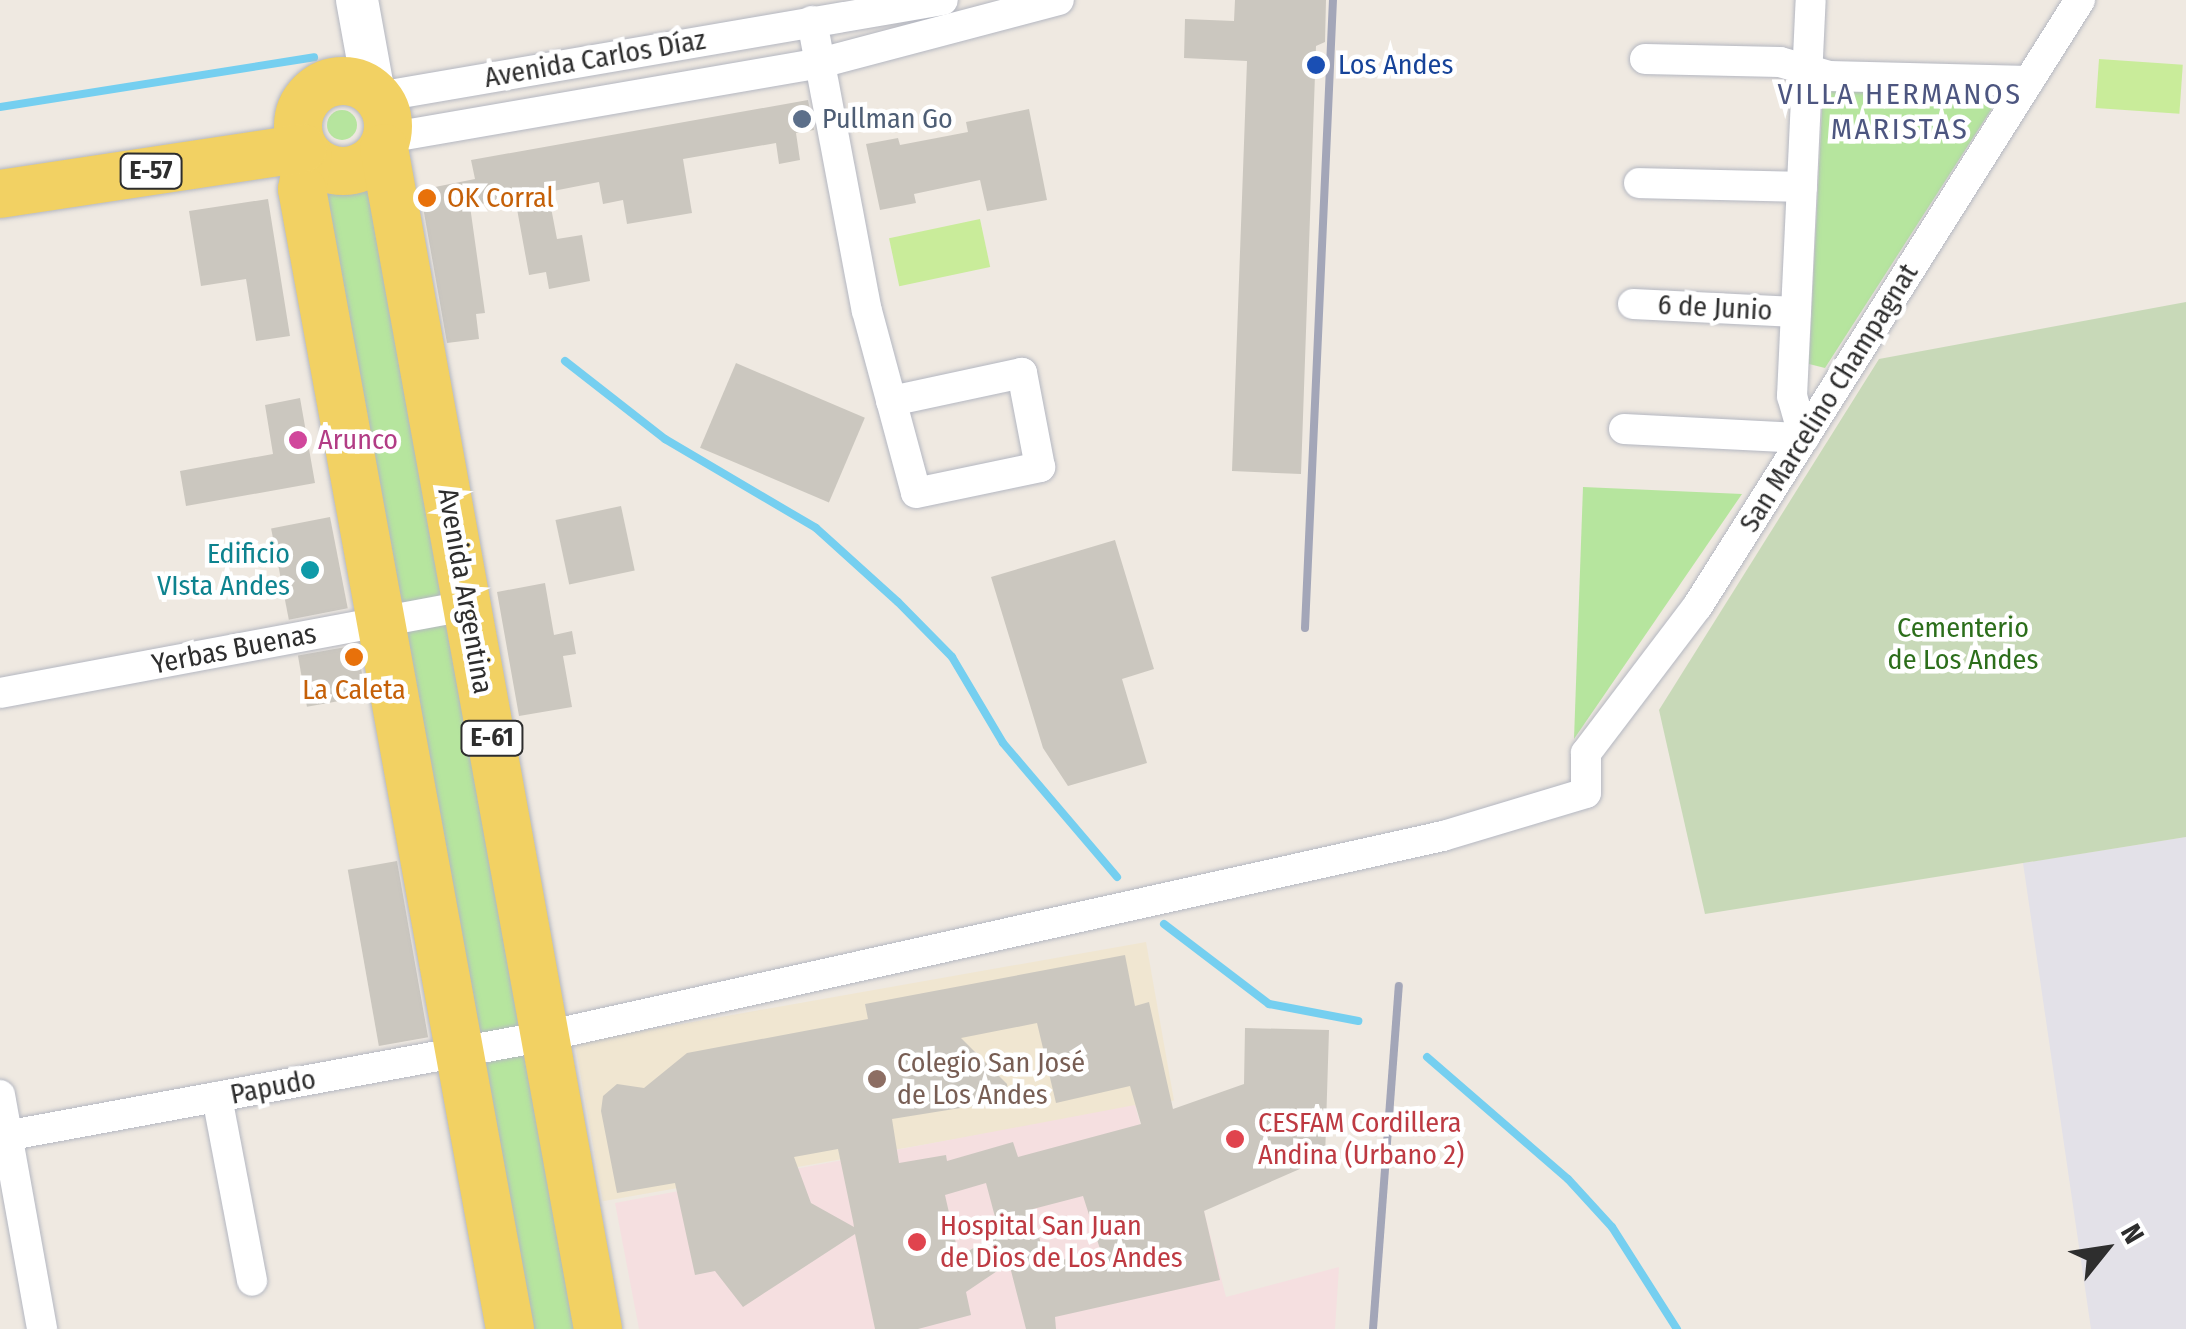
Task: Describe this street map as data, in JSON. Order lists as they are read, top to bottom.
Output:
{
  "streets": {
    "main road": ["E-57", "Avenida Argentina", "E-61"],
    "street": [
      "Avenida Carlos Díaz",
      "6 de Junio",
      "San Marcelino Champagnat",
      "Yerbas Buenas",
      "Papudo"
    ]
  },
  "crossings": [
    ["Avenida Carlos Díaz", "Avenida Argentina"],
    ["Avenida Carlos Díaz", "E-61"],
    ["San Marcelino Champagnat", "Papudo"],
    ["Avenida Argentina", "Yerbas Buenas"],
    ["Avenida Argentina", "E-61"],
    ["Avenida Argentina", "Papudo"]
  ],
  "districts": ["VILLA HERMANOS MARISTAS"],
  "parks": ["Cementerio de Los Andes"],
  "places": [
    "Los Andes",
    "Pullman Go",
    "OK Corral",
    "Arunco",
    "Edificio VIsta Andes",
    "La Caleta",
    "Colegio San José de Los Andes",
    "CESFAM Cordillera Andina (Urbano 2)",
    "Hospital San Juan de Dios de Los Andes"
  ],
  "north": "top right"
}
